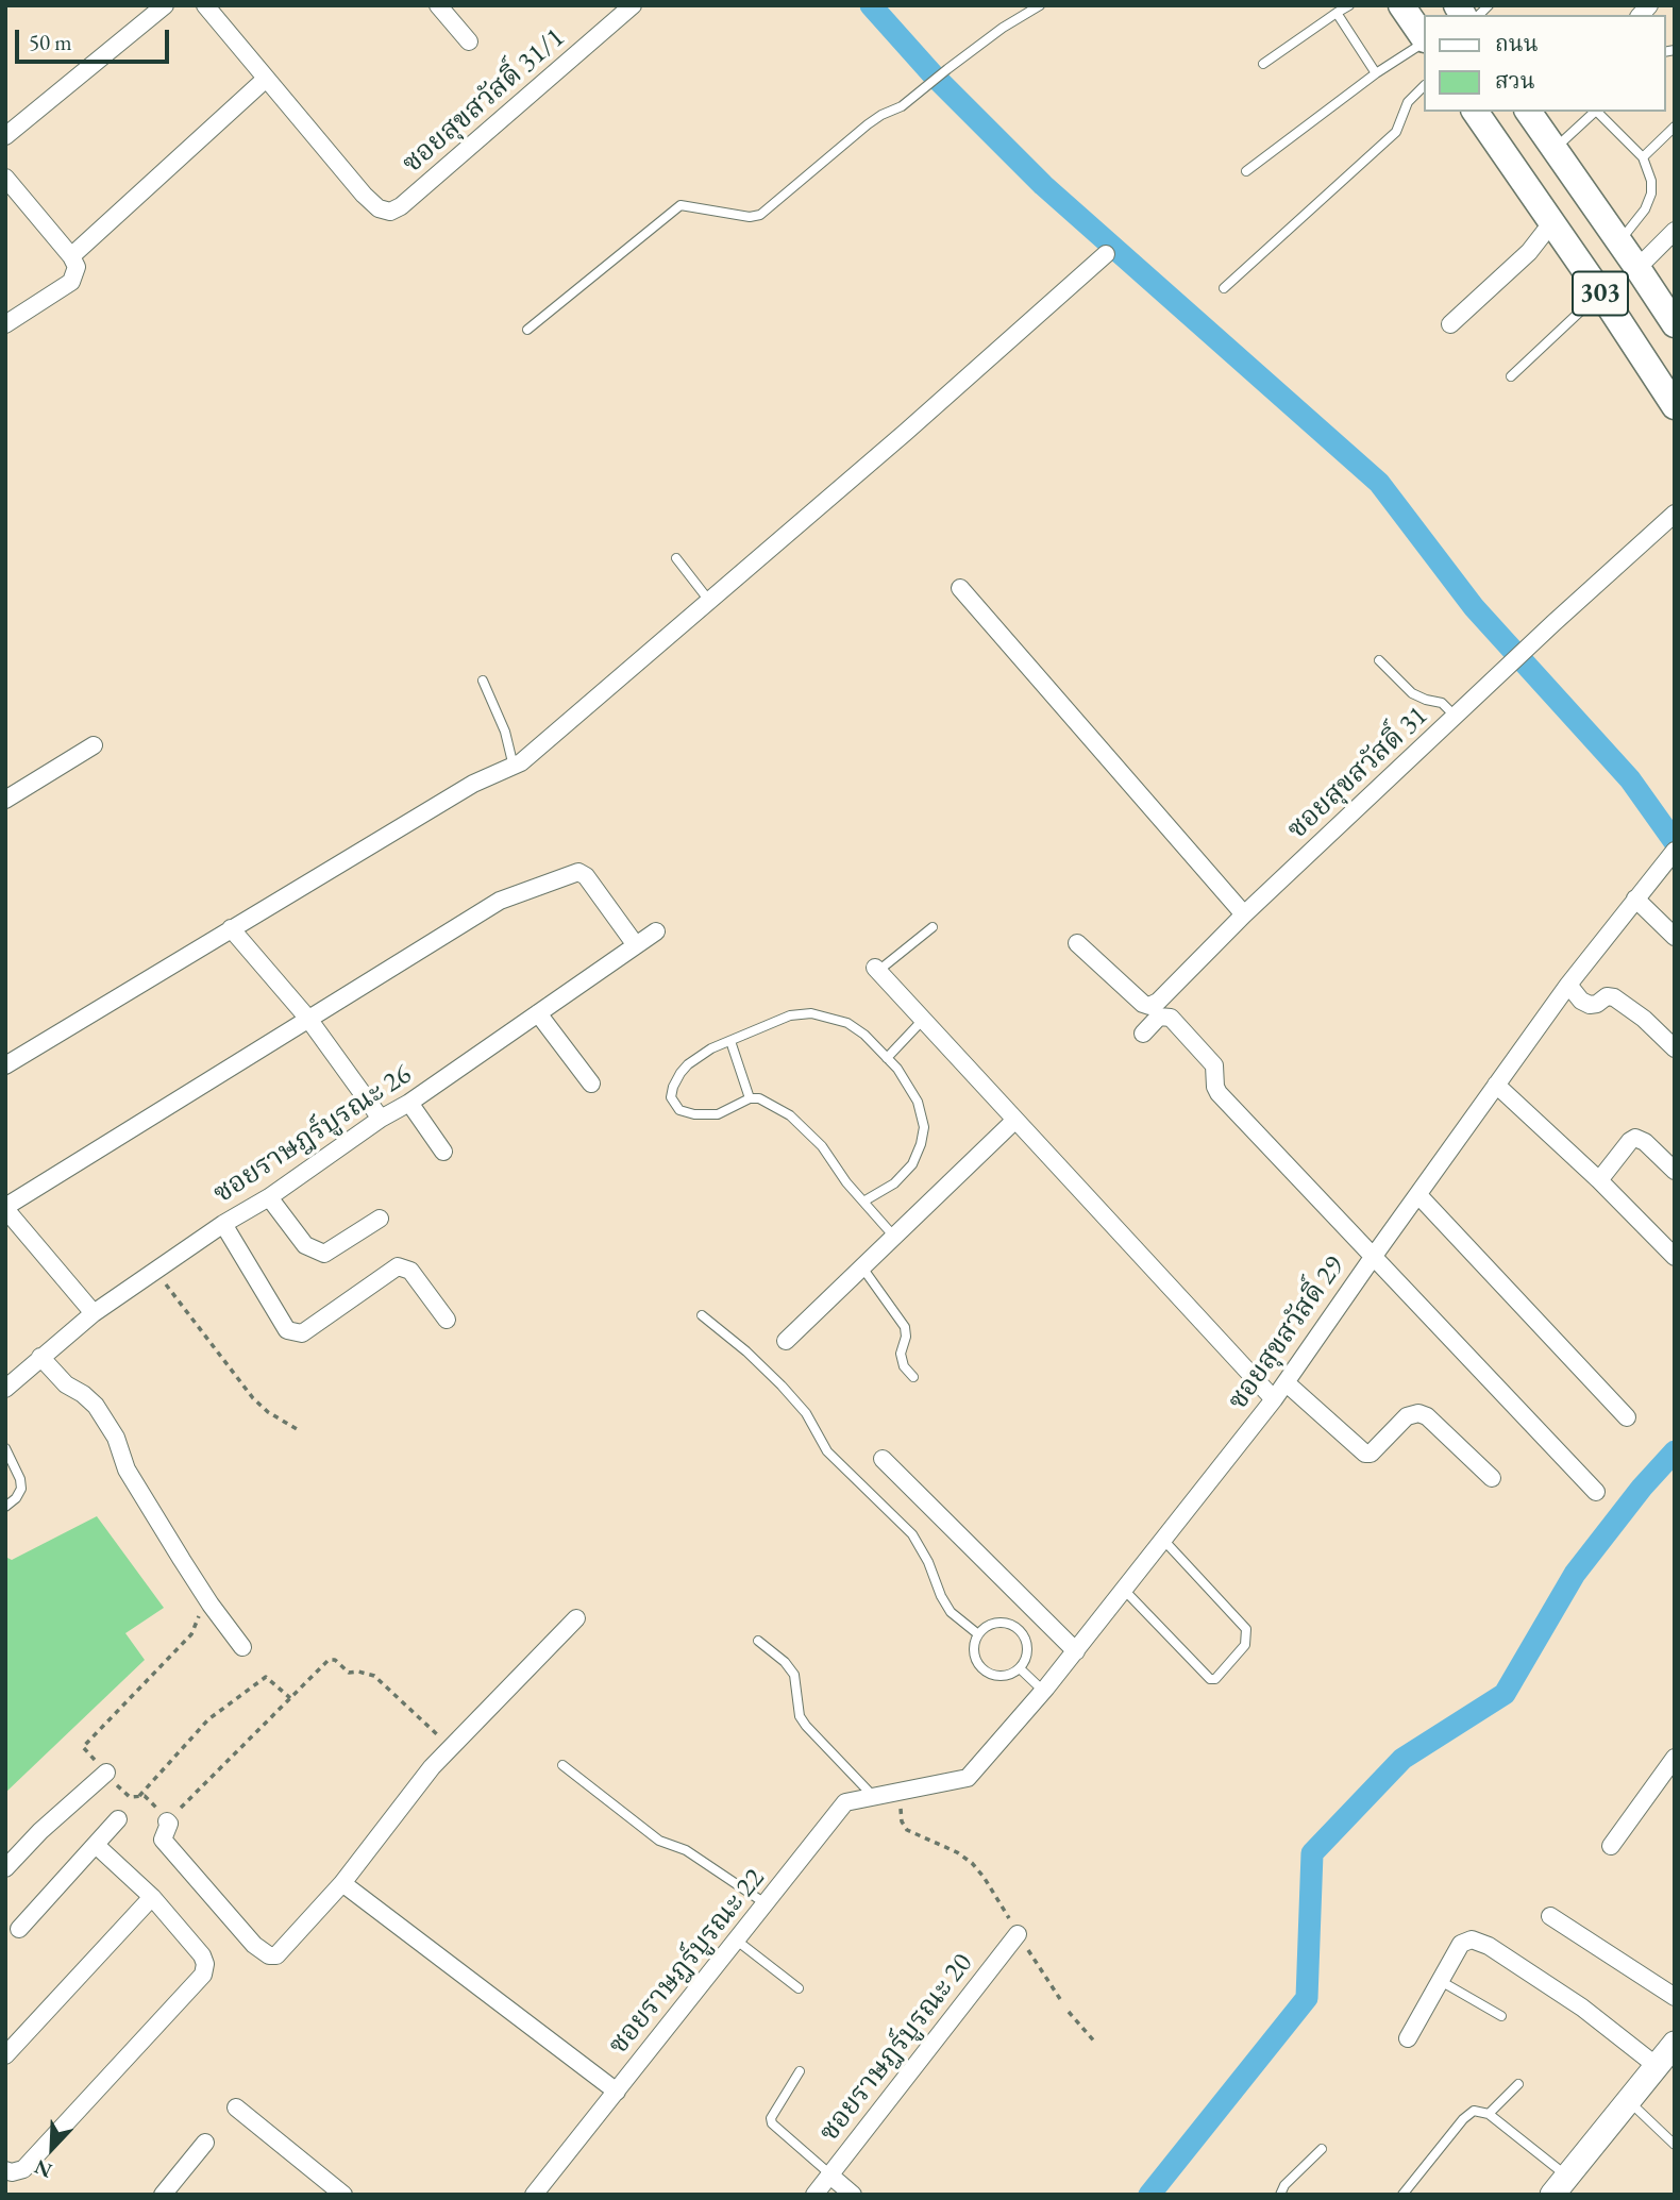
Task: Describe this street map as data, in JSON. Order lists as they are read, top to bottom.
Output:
{
  "streets": {
    "main road": ["303"],
    "street": [
      "ซอยสุขสวัสดิ์ 31/1",
      "ซอยสุขสวัสดิ์ 31",
      "ซอยราษฎร์บูรณะ 26",
      "ซอยสุขสวัสดิ์ 29",
      "ซอยราษฎร์บูรณะ 22",
      "ซอยราษฎร์บูรณะ 20"
    ]
  },
  "crossings": [
    ["ซอยสุขสวัสดิ์ 29", "ซอยราษฎร์บูรณะ 22"]
  ],
  "legend": ["ถนน", "สวน"],
  "scale_bar": "50 m",
  "north": "bottom left"
}
